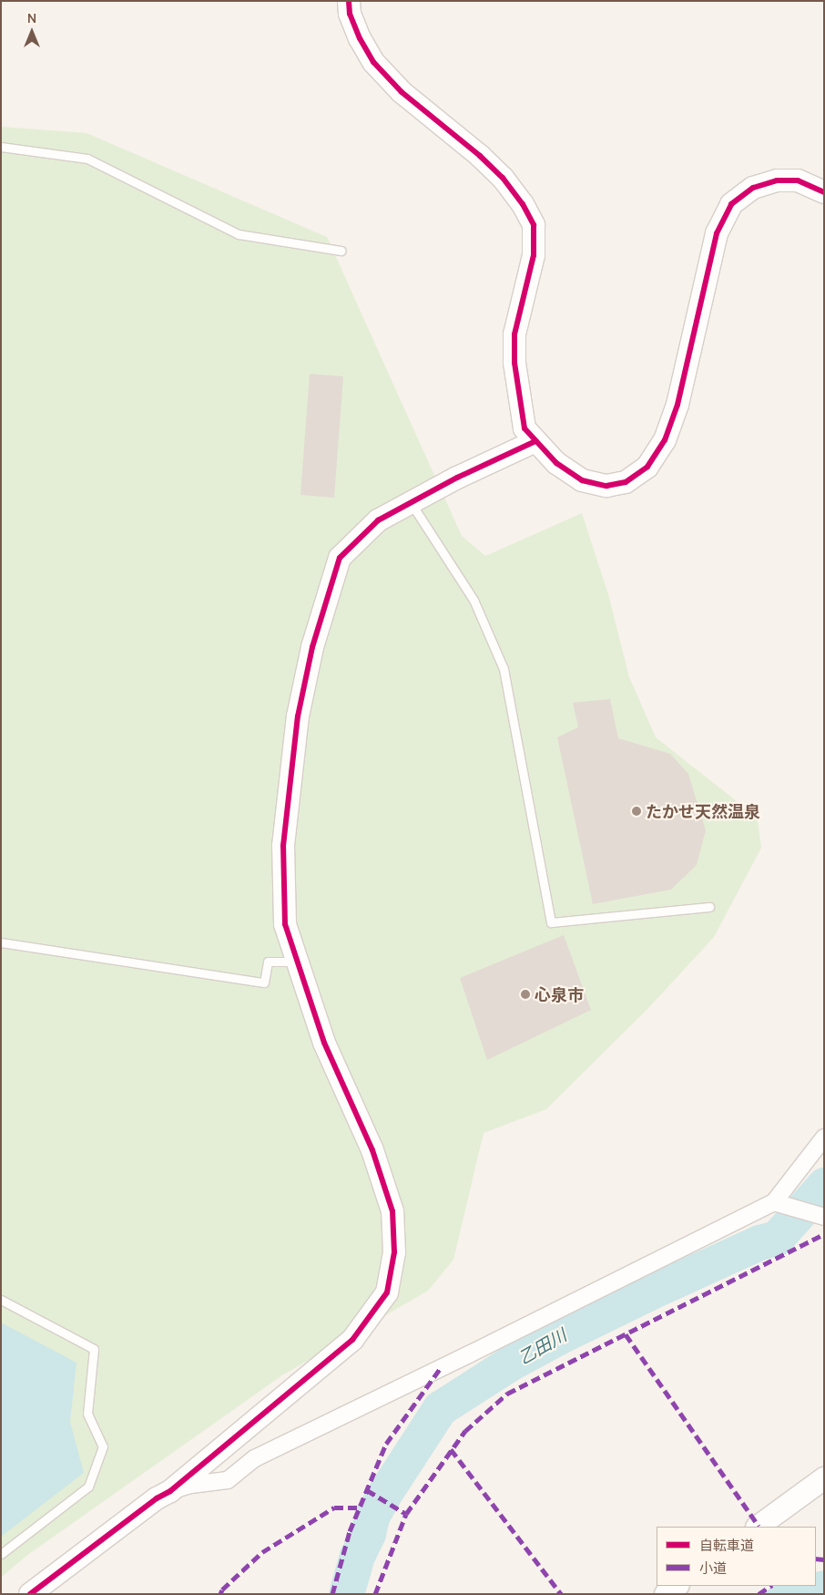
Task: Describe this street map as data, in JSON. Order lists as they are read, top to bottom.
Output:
{
  "water": ["乙田川"],
  "places": ["たかせ天然温泉", "心泉市"],
  "legend": ["自転車道", "小道"],
  "north": "top"
}
